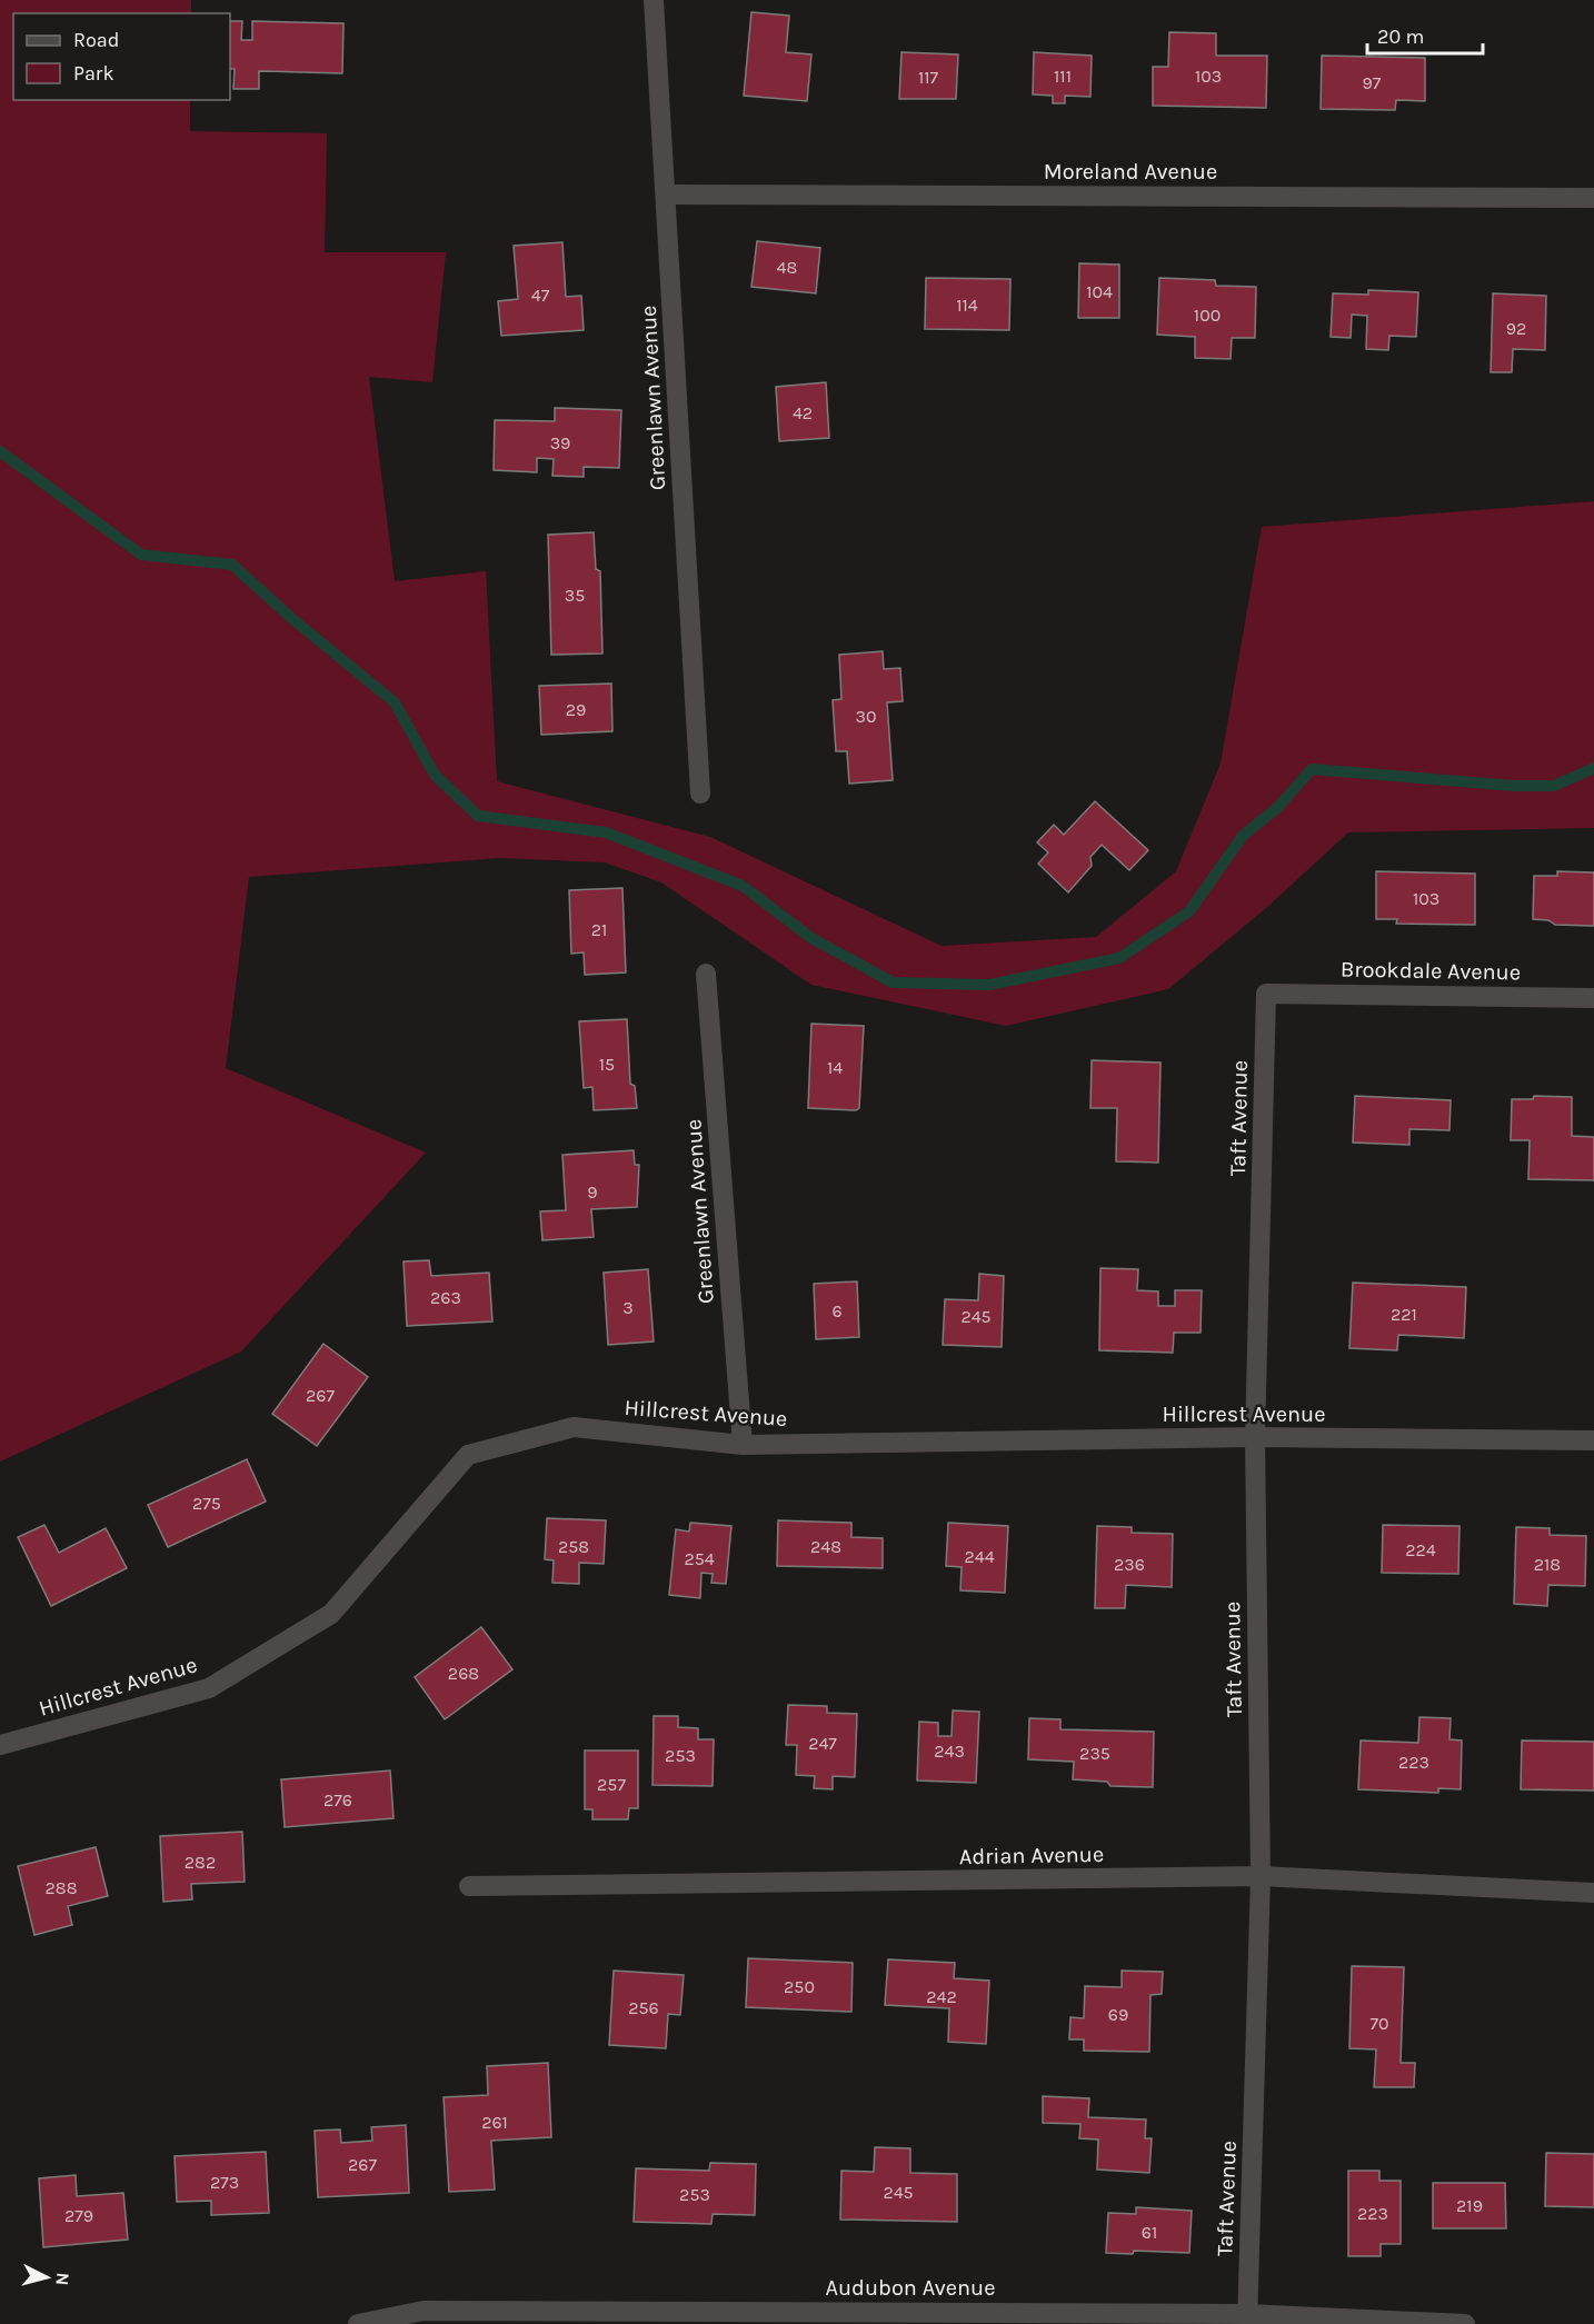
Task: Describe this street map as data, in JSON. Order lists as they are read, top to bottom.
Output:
{
  "streets": {
    "street": [
      "Moreland Avenue",
      "Greenlawn Avenue",
      "Brookdale Avenue",
      "Taft Avenue",
      "Hillcrest Avenue",
      "Adrian Avenue",
      "Audubon Avenue"
    ]
  },
  "crossings": [
    ["Moreland Avenue", "Greenlawn Avenue"],
    ["Greenlawn Avenue", "Hillcrest Avenue"],
    ["Brookdale Avenue", "Taft Avenue"],
    ["Taft Avenue", "Hillcrest Avenue"],
    ["Taft Avenue", "Adrian Avenue"],
    ["Taft Avenue", "Audubon Avenue"]
  ],
  "house_numbers": [
    "111",
    "103",
    "117",
    "97",
    "48",
    "104",
    "47",
    "114",
    "100",
    "92",
    "42",
    "39",
    "35",
    "29",
    "30",
    "103",
    "21",
    "15",
    "14",
    "9",
    "263",
    "3",
    "6",
    "221",
    "245",
    "267",
    "275",
    "258",
    "248",
    "224",
    "244",
    "254",
    "236",
    "218",
    "268",
    "247",
    "243",
    "235",
    "253",
    "223",
    "257",
    "276",
    "282",
    "288",
    "250",
    "242",
    "256",
    "69",
    "70",
    "261",
    "267",
    "273",
    "245",
    "253",
    "219",
    "223",
    "279",
    "61"
  ],
  "legend": ["Road", "Park"],
  "scale_bar": "20 m",
  "north": "right"
}
